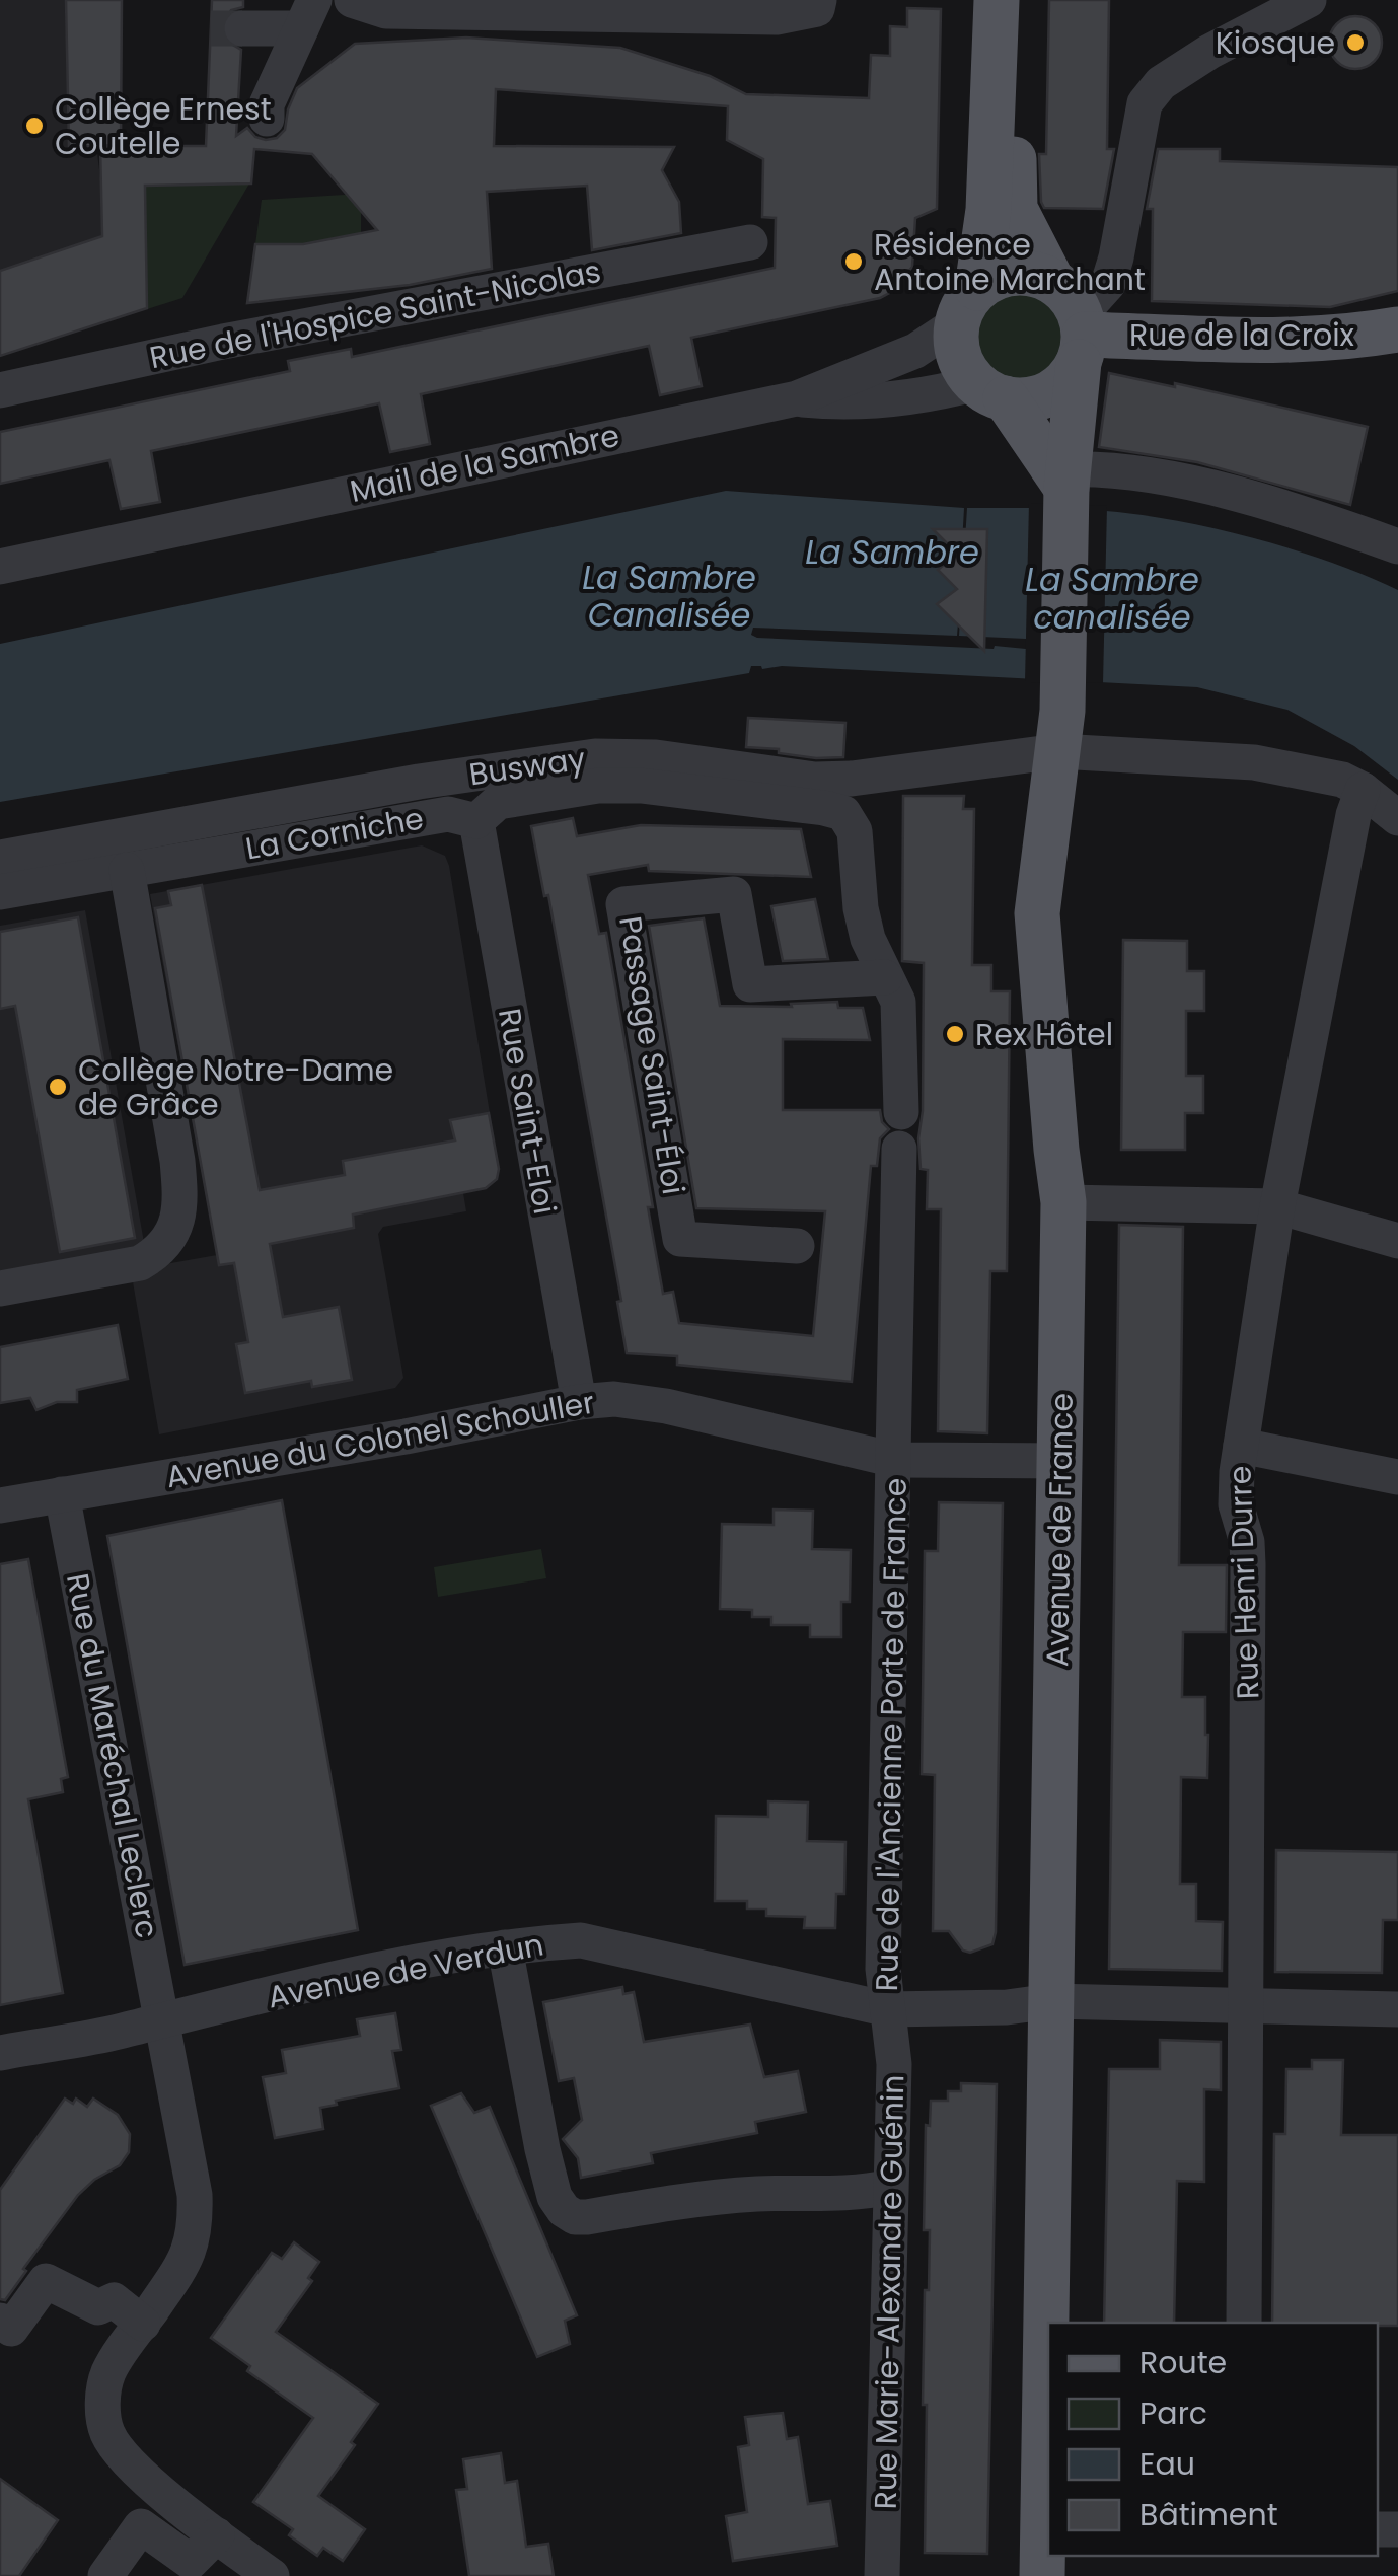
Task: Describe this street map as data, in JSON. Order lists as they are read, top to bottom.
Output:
{
  "streets": {
    "main road": ["Rue de la Croix", "Avenue de France"],
    "street": [
      "Rue de l'Hospice Saint-Nicolas",
      "Mail de la Sambre",
      "Busway",
      "La Corniche",
      "Passage Saint-Éloi",
      "Rue Saint-Eloi",
      "Avenue du Colonel Schouller",
      "Rue Henri Durre",
      "Rue de l'Ancienne Porte de France",
      "Rue du Maréchal Leclerc",
      "Avenue de Verdun",
      "Rue Marie-Alexandre Guénin"
    ]
  },
  "crossings": [
    ["Rue de la Croix", "Mail de la Sambre"],
    ["Rue de la Croix", "Avenue de France"],
    ["Mail de la Sambre", "Avenue de France"],
    ["Busway", "Avenue de France"],
    ["Busway", "Rue Henri Durre"],
    ["La Corniche", "Rue Saint-Eloi"],
    ["Rue Saint-Eloi", "Avenue du Colonel Schouller"],
    ["Avenue du Colonel Schouller", "Avenue de France"],
    ["Avenue du Colonel Schouller", "Rue de l'Ancienne Porte de France"],
    ["Avenue du Colonel Schouller", "Rue du Maréchal Leclerc"],
    ["Avenue de France", "Avenue de Verdun"],
    ["Rue Henri Durre", "Avenue de Verdun"],
    ["Rue de l'Ancienne Porte de France", "Avenue de Verdun"],
    ["Rue de l'Ancienne Porte de France", "Rue Marie-Alexandre Guénin"],
    ["Rue du Maréchal Leclerc", "Avenue de Verdun"],
    ["Avenue de Verdun", "Rue Marie-Alexandre Guénin"]
  ],
  "water": ["La Sambre", "La Sambre Canalisée", "La Sambre canalisée"],
  "places": [
    "Kiosque",
    "Collège Ernest Coutelle",
    "Résidence Antoine Marchant",
    "Rex Hôtel",
    "Collège Notre-Dame de Grâce"
  ],
  "legend": [
    "Route",
    "Parc",
    "Eau",
    "Bâtiment"
  ]
}
